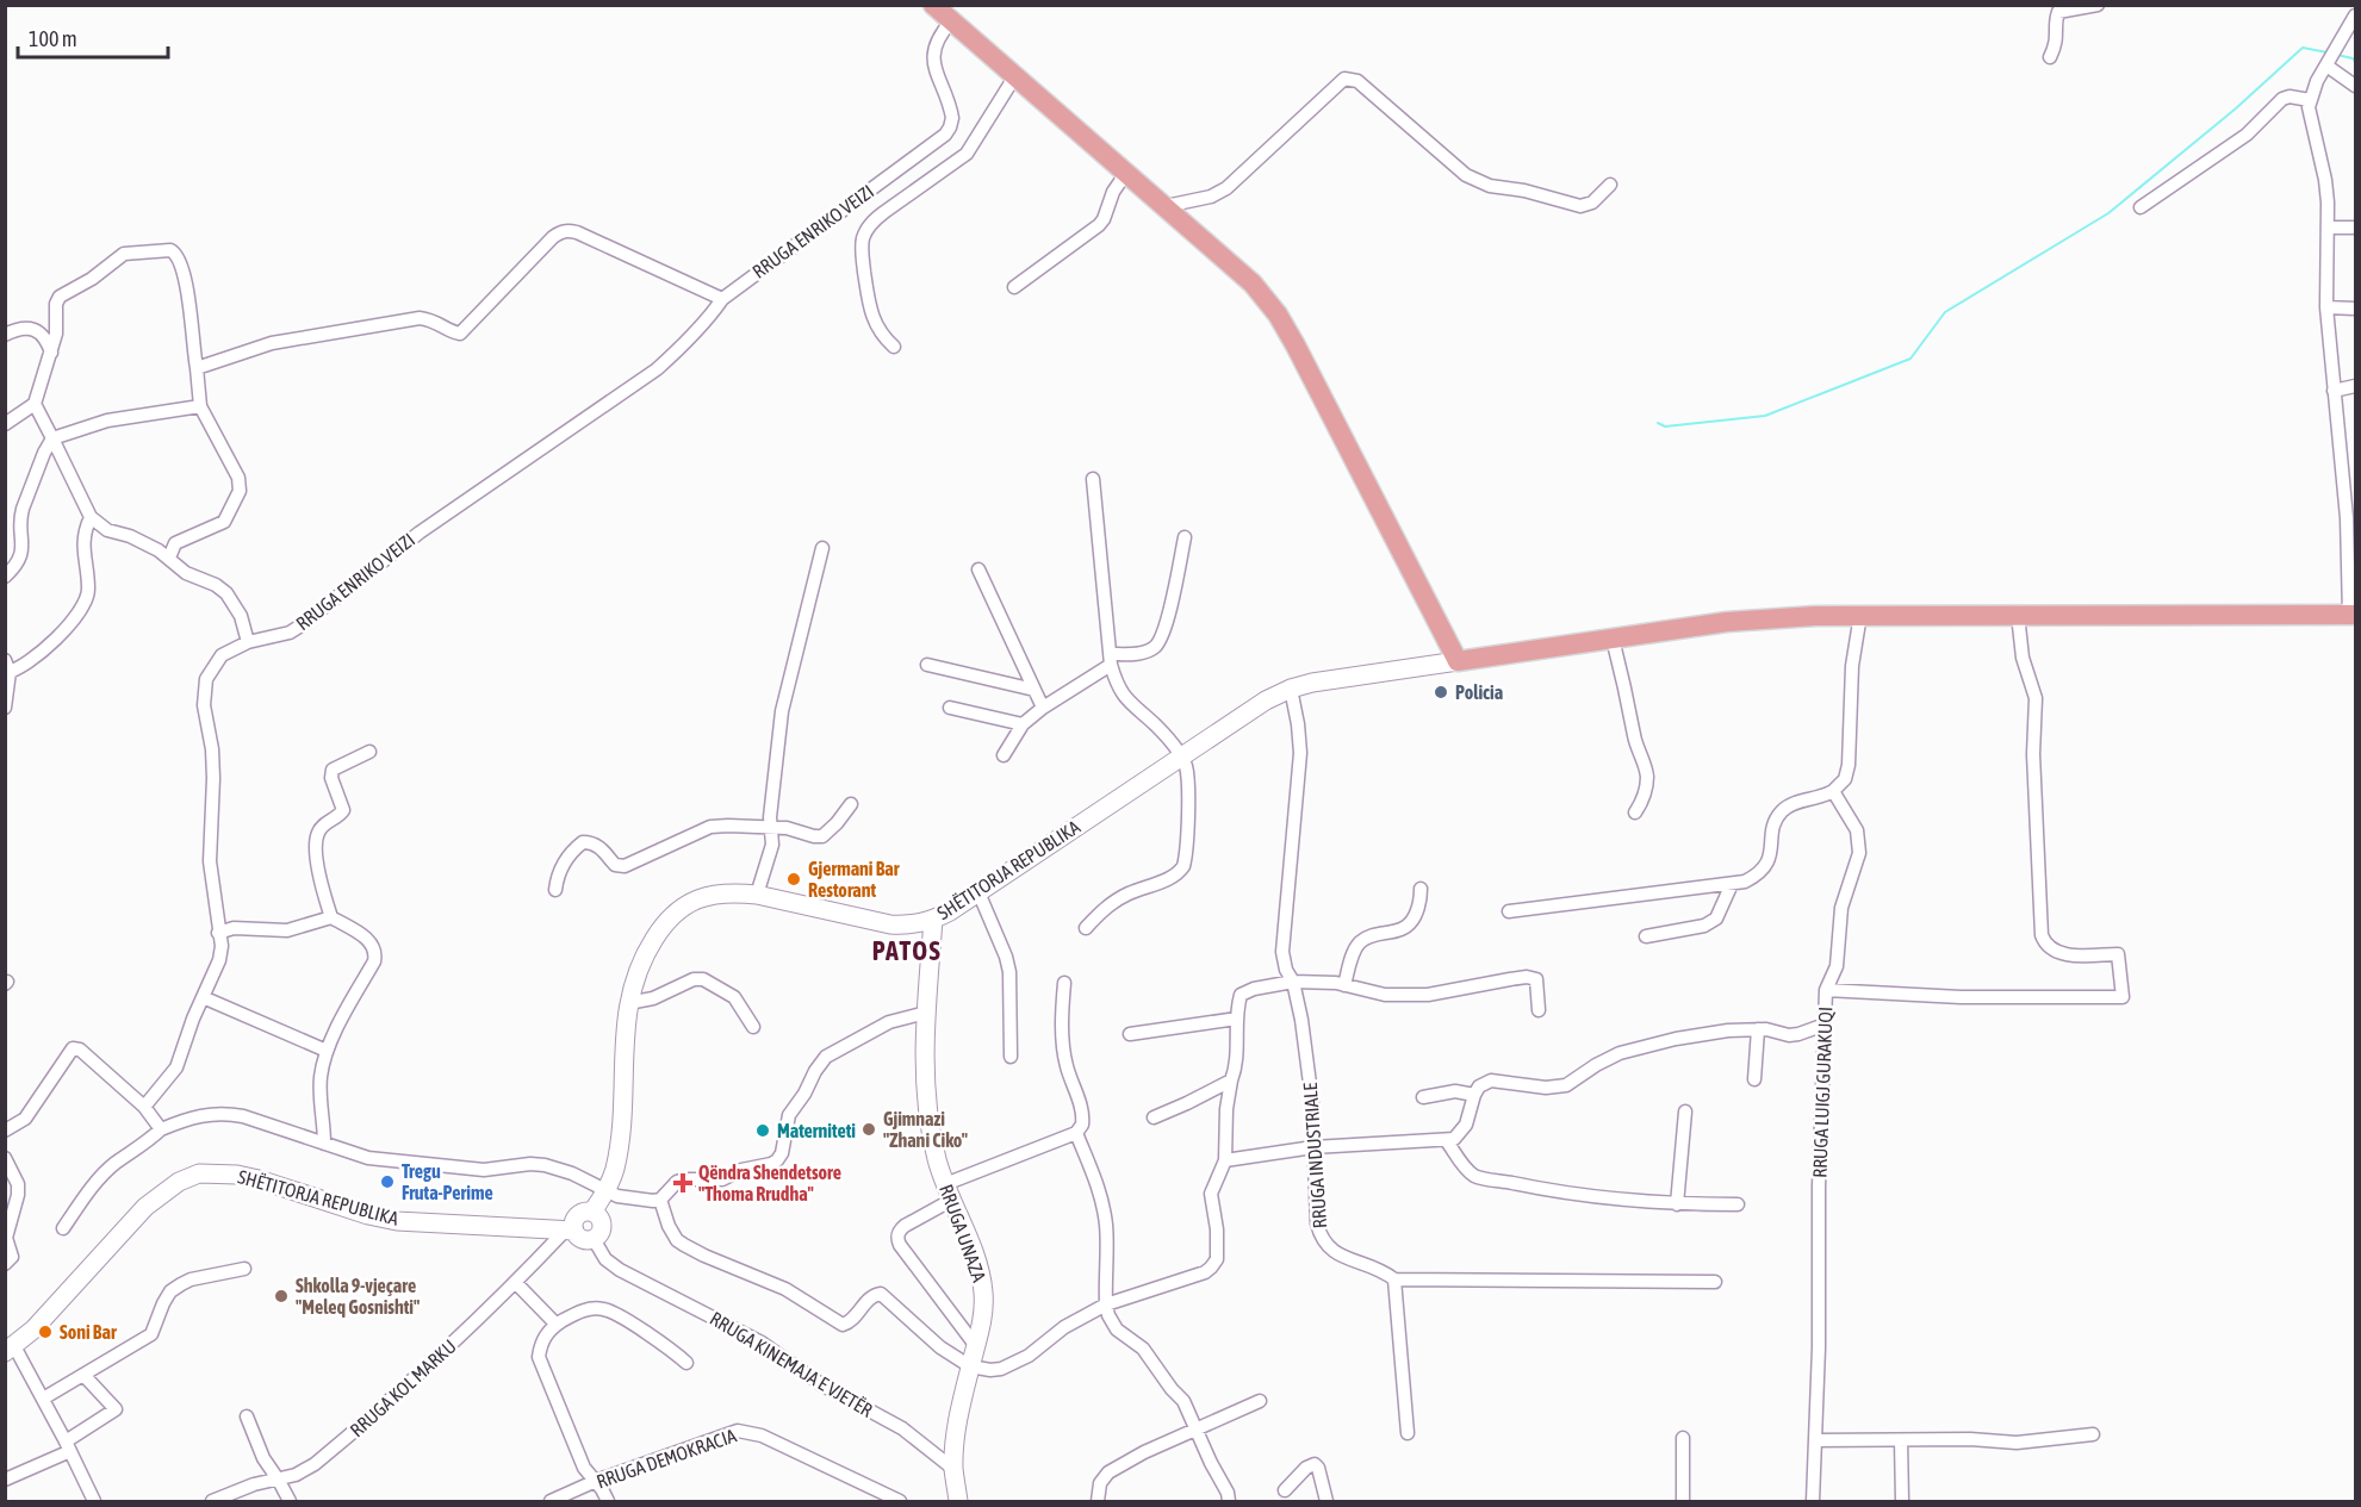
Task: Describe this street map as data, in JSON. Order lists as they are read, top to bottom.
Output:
{
  "streets": {
    "main road": ["SHËTITORJA REPUBLIKA", "RRUGA UNAZA"],
    "street": [
      "RRUGA ENRIKO VEIZI",
      "RRUGA LUIGJ GURAKUQI",
      "RRUGA INDUSTRIALE",
      "RRUGA KINEMAJA E VJETËR",
      "RRUGA KOL MARKU",
      "RRUGA DEMOKRACIA"
    ]
  },
  "crossings": [
    ["SHËTITORJA REPUBLIKA", "RRUGA INDUSTRIALE"],
    ["SHËTITORJA REPUBLIKA", "RRUGA UNAZA"],
    ["SHËTITORJA REPUBLIKA", "RRUGA KINEMAJA E VJETËR"],
    ["SHËTITORJA REPUBLIKA", "RRUGA KOL MARKU"],
    ["RRUGA UNAZA", "RRUGA KINEMAJA E VJETËR"],
    ["RRUGA KINEMAJA E VJETËR", "RRUGA KOL MARKU"]
  ],
  "districts": ["PATOS"],
  "places": {
    "other": [
      "Policia",
      "Gjermani Bar Restorant",
      "Gjimnazi \"Zhani Ciko\"",
      "Materniteti",
      "Tregu Fruta-Perime",
      "Shkolla 9-vjeçare \"Meleq Gosnishti\"",
      "Soni Bar"
    ],
    "health": ["Qëndra Shendetsore \"Thoma Rrudha\""]
  },
  "scale_bar": "100 m"
}
